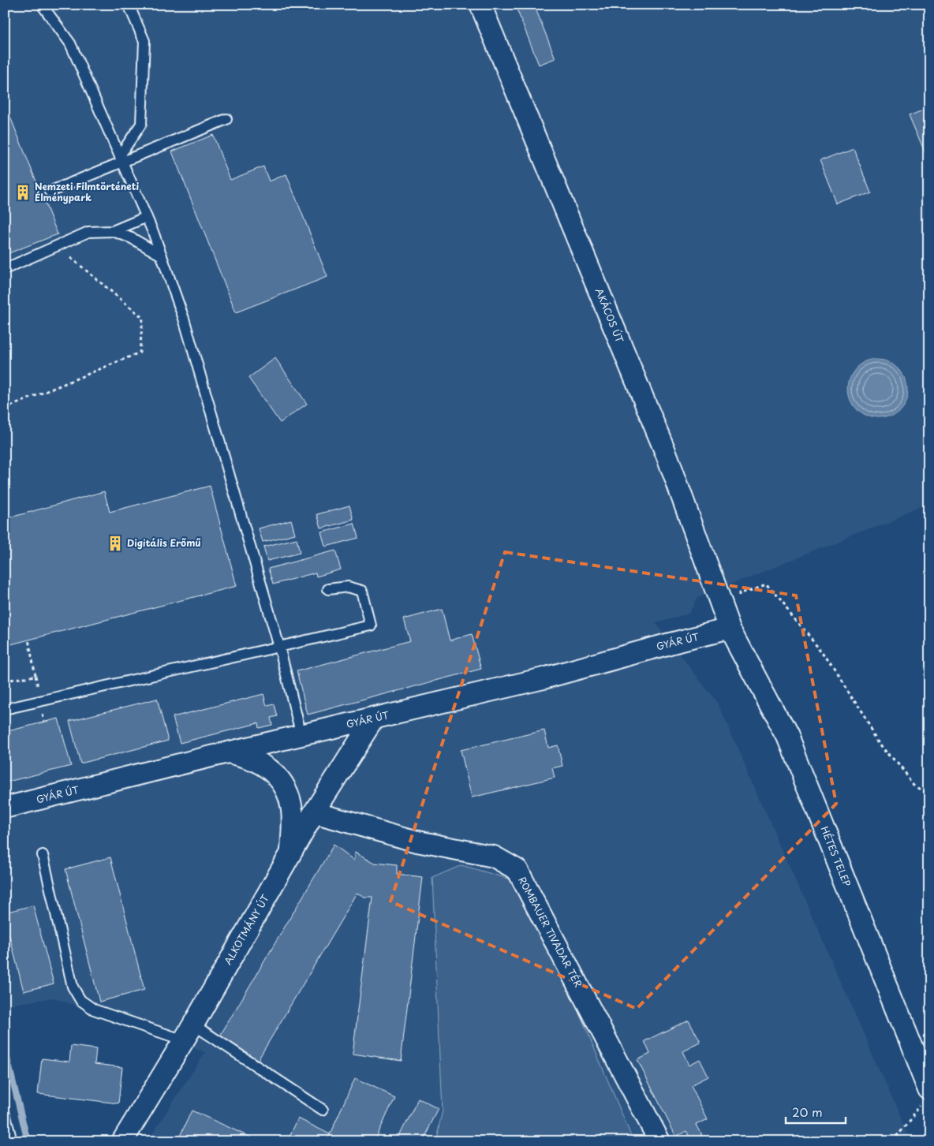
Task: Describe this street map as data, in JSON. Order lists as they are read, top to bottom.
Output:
{
  "streets": {
    "street": [
      "AKÁCOS ÚT",
      "GYÁR ÚT",
      "HÉTES TELEP",
      "ALKOTMÁNY ÚT",
      "ROMBAUER TIVADAR TÉR"
    ]
  },
  "crossings": [
    ["AKÁCOS ÚT", "GYÁR ÚT"],
    ["AKÁCOS ÚT", "HÉTES TELEP"],
    ["GYÁR ÚT", "HÉTES TELEP"],
    ["GYÁR ÚT", "ALKOTMÁNY ÚT"],
    ["ALKOTMÁNY ÚT", "ROMBAUER TIVADAR TÉR"]
  ],
  "places": {
    "building": ["Nemzeti Filmtörténeti Élménypark", "Digitális Erőmű"]
  },
  "scale_bar": "20 m"
}
